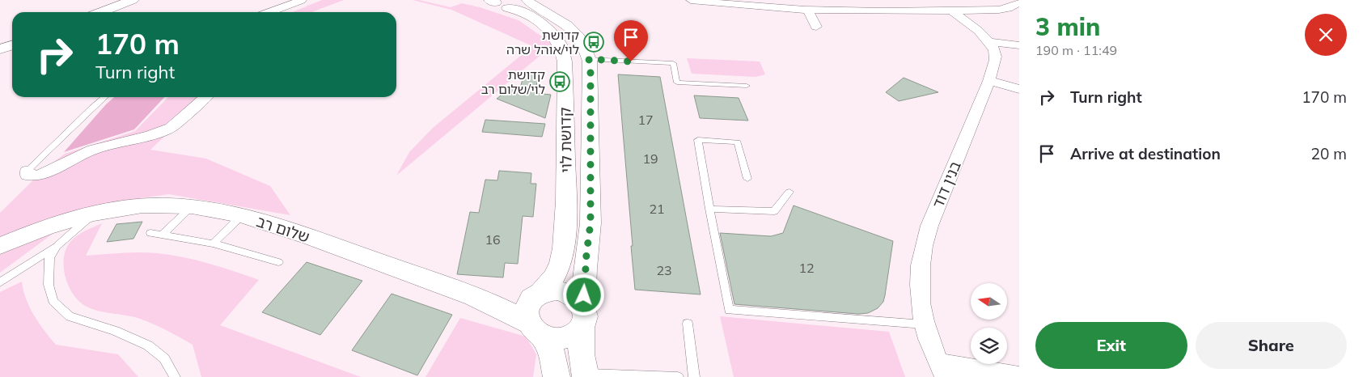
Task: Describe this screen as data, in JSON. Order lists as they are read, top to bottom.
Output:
{
  "streets": {
    "street": ["קדושת לוי", "בנין דוד", "שלום רב"]
  },
  "crossings": [
    ["קדושת לוי", "שלום רב"]
  ],
  "places": {
    "bus stop": ["קדושת לוי/אוהל שרה", "קדושת לוי/שלום רב"]
  },
  "house_numbers": [
    "17",
    "19",
    "21",
    "16",
    "12",
    "23"
  ],
  "north": "left",
  "page": {
    "heading": ["3 min", "190 m · 11:49"],
    "turn": ["170 m", "Turn right"],
    "list": [
      {
        "name": "Turn right",
        "value": "170 m"
      },
      {
        "name": "Arrive at destination",
        "value": "20 m"
      }
    ],
    "buttons": ["Exit", "Share"]
  }
}
